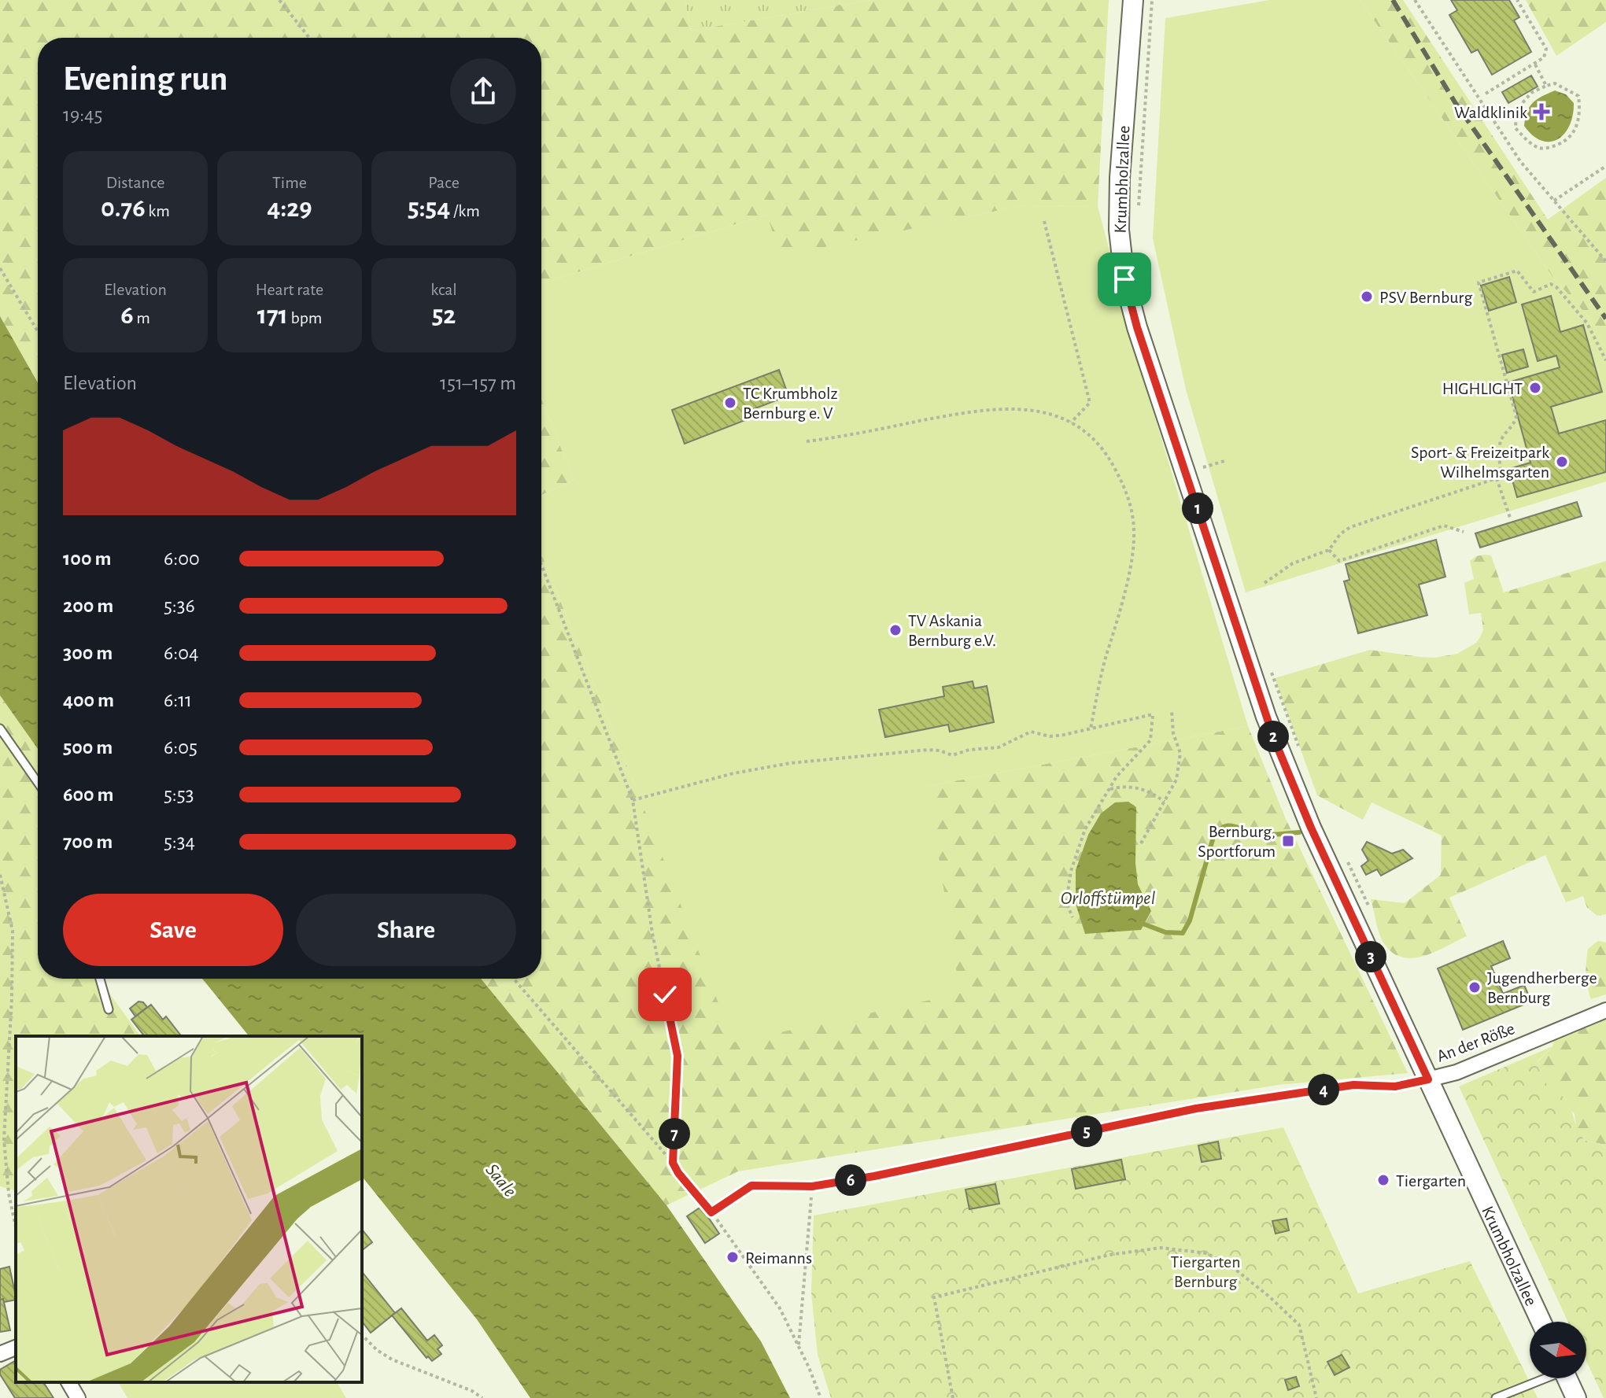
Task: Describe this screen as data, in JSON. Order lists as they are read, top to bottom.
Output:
{
  "streets": {
    "street": ["Krumbholzallee", "An der Röße"]
  },
  "crossings": [
    ["Krumbholzallee", "An der Röße"]
  ],
  "water": ["Orloffstümpel", "Saale"],
  "parks": ["Tiergarten Bernburg"],
  "places": {
    "health": ["Waldklinik"],
    "other": [
      "PSV Bernburg",
      "HIGHLIGHT",
      "TC Krumbholz Bernburg e. V",
      "Sport- & Freizeitpark Wilhelmsgarten",
      "TV Askania Bernburg e.V.",
      "Jugendherberge Bernburg",
      "Tiergarten",
      "Reimanns"
    ],
    "transit": ["Bernburg, Sportforum"]
  },
  "north": "right",
  "page": {
    "heading": ["Evening run", "19:45"],
    "stats": [
      ["Distance", "0.76 km"],
      ["Time", "4:29"],
      ["Pace", "5:54 /km"],
      ["Elevation", "6 m"],
      ["Heart rate", "171 bpm"],
      ["kcal", "52"]
    ],
    "chart": ["Elevation", "151–157 m"],
    "pins": [
      "1",
      "2",
      "3",
      "4",
      "5",
      "7",
      "6"
    ],
    "list": [
      {
        "name": "100 m",
        "note": "6:00"
      },
      {
        "name": "200 m",
        "note": "5:36"
      },
      {
        "name": "300 m",
        "note": "6:04"
      },
      {
        "name": "400 m",
        "note": "6:11"
      },
      {
        "name": "500 m",
        "note": "6:05"
      },
      {
        "name": "600 m",
        "note": "5:53"
      },
      {
        "name": "700 m",
        "note": "5:34"
      }
    ],
    "buttons": ["Save", "Share"]
  }
}
